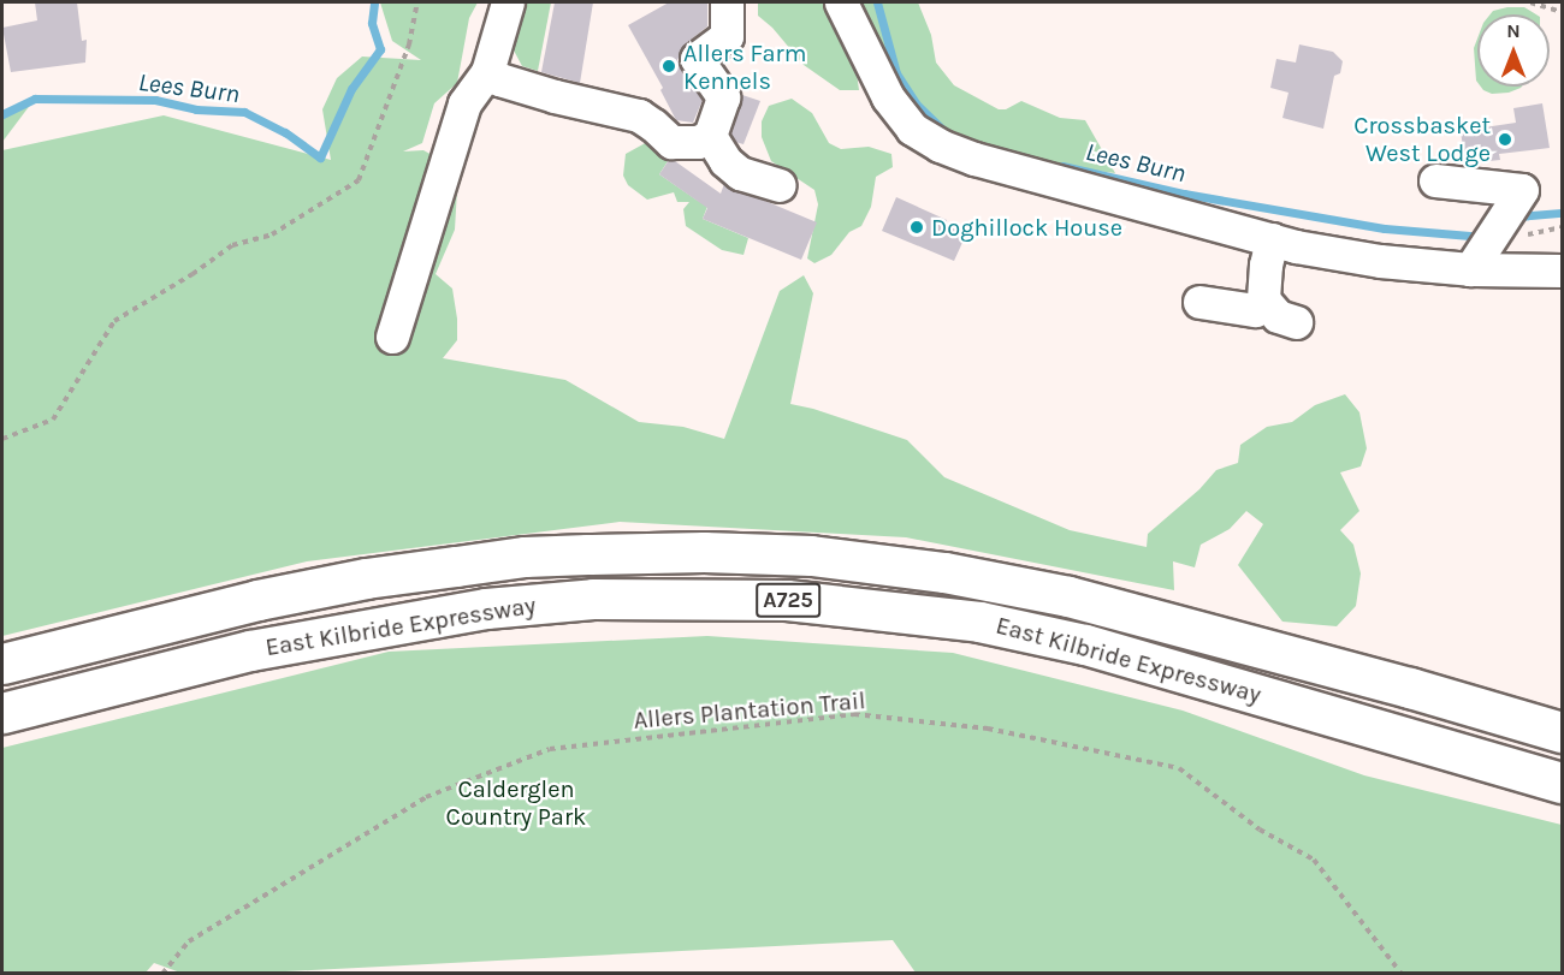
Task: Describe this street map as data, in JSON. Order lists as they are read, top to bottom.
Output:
{
  "streets": {
    "highway": ["A725", "East Kilbride Expressway"],
    "path": ["Allers Plantation Trail"]
  },
  "water": ["Lees Burn"],
  "parks": ["Calderglen Country Park"],
  "places": ["Allers Farm Kennels", "Crossbasket West Lodge", "Doghillock House"],
  "north": "top"
}
